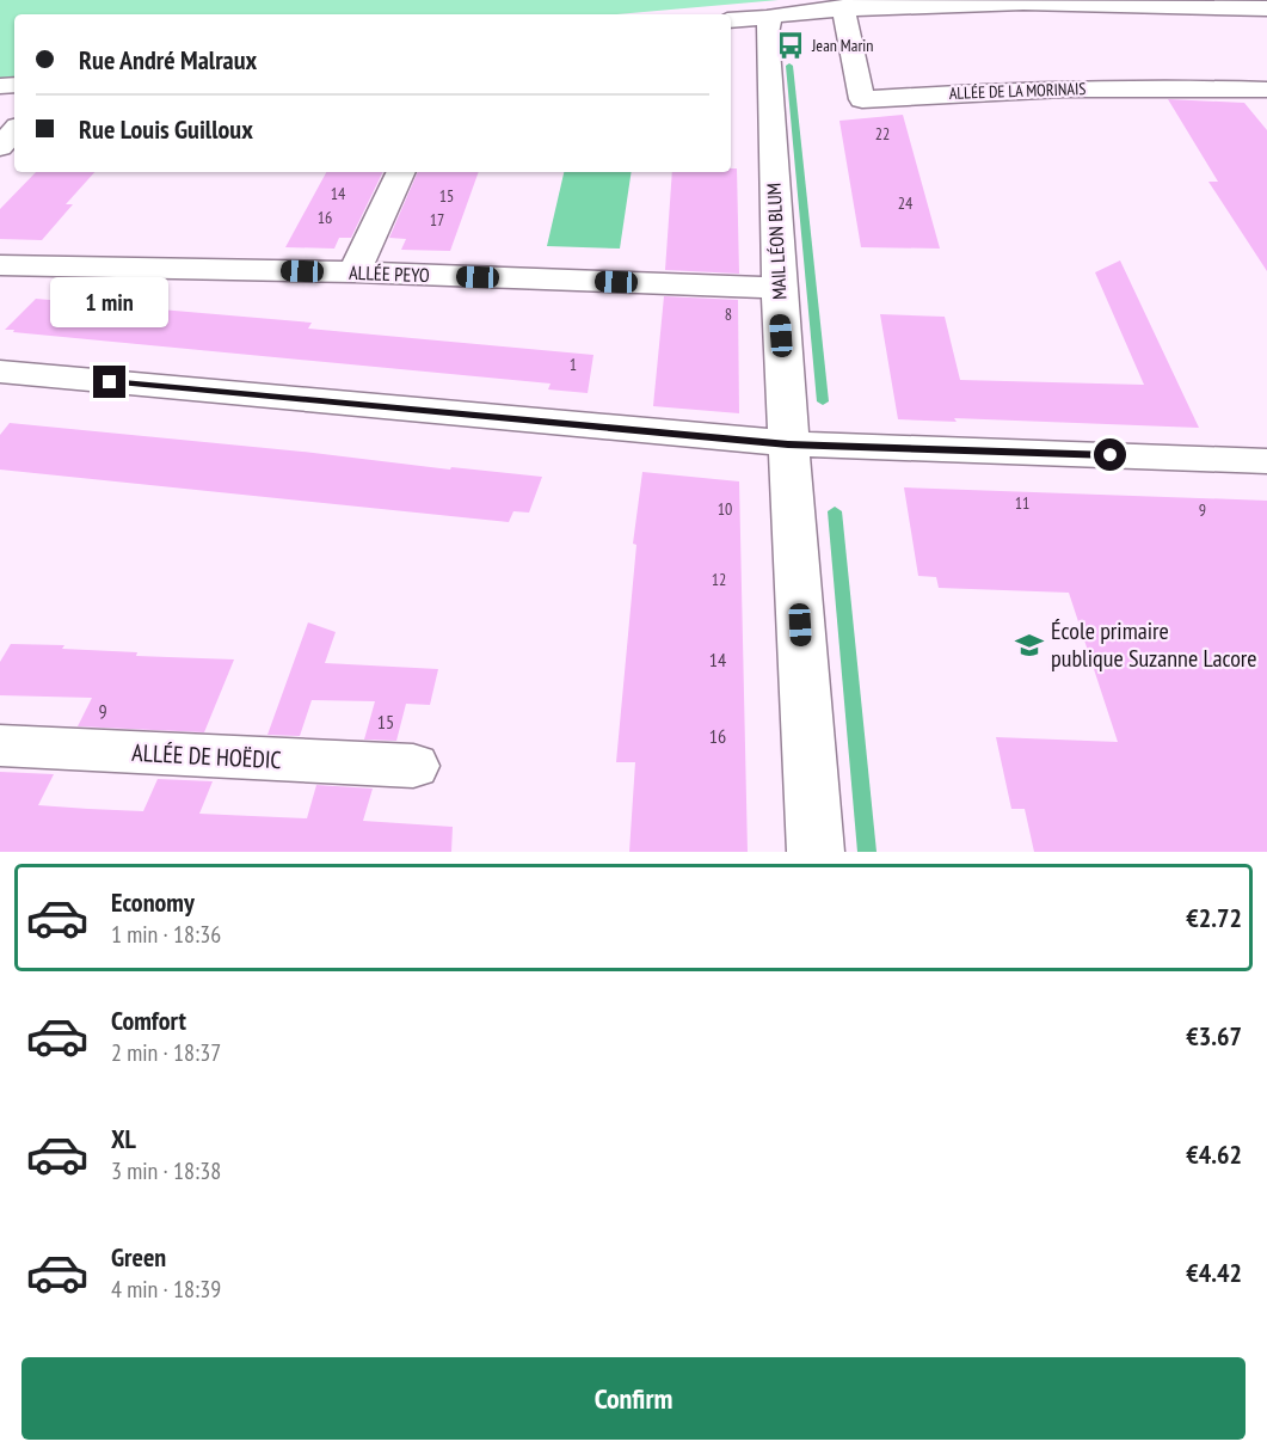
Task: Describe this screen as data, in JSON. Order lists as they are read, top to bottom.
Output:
{
  "streets": {
    "street": [
      "ALLÉE DE LA MORINAIS",
      "MAIL LÉON BLUM",
      "ALLÉE PEYO",
      "ALLÉE DE HOËDIC"
    ]
  },
  "crossings": [
    ["MAIL LÉON BLUM", "ALLÉE PEYO"]
  ],
  "places": {
    "bus stop": ["Jean Marin"],
    "school or university": ["École primaire publique Suzanne Lacore"]
  },
  "house_numbers": [
    "22",
    "14",
    "15",
    "24",
    "16",
    "17",
    "8",
    "1",
    "11",
    "10",
    "9",
    "12",
    "14",
    "9",
    "15",
    "16"
  ],
  "page": {
    "banner": ["Rue André Malraux", "Rue Louis Guilloux"],
    "bubble": "1 min",
    "list": [
      {
        "name": "Economy",
        "note": "1 min · 18:36",
        "value": "€2.72"
      },
      {
        "name": "Comfort",
        "note": "2 min · 18:37",
        "value": "€3.67"
      },
      {
        "name": "XL",
        "note": "3 min · 18:38",
        "value": "€4.62"
      },
      {
        "name": "Green",
        "note": "4 min · 18:39",
        "value": "€4.42"
      }
    ],
    "buttons": "Confirm"
  }
}
